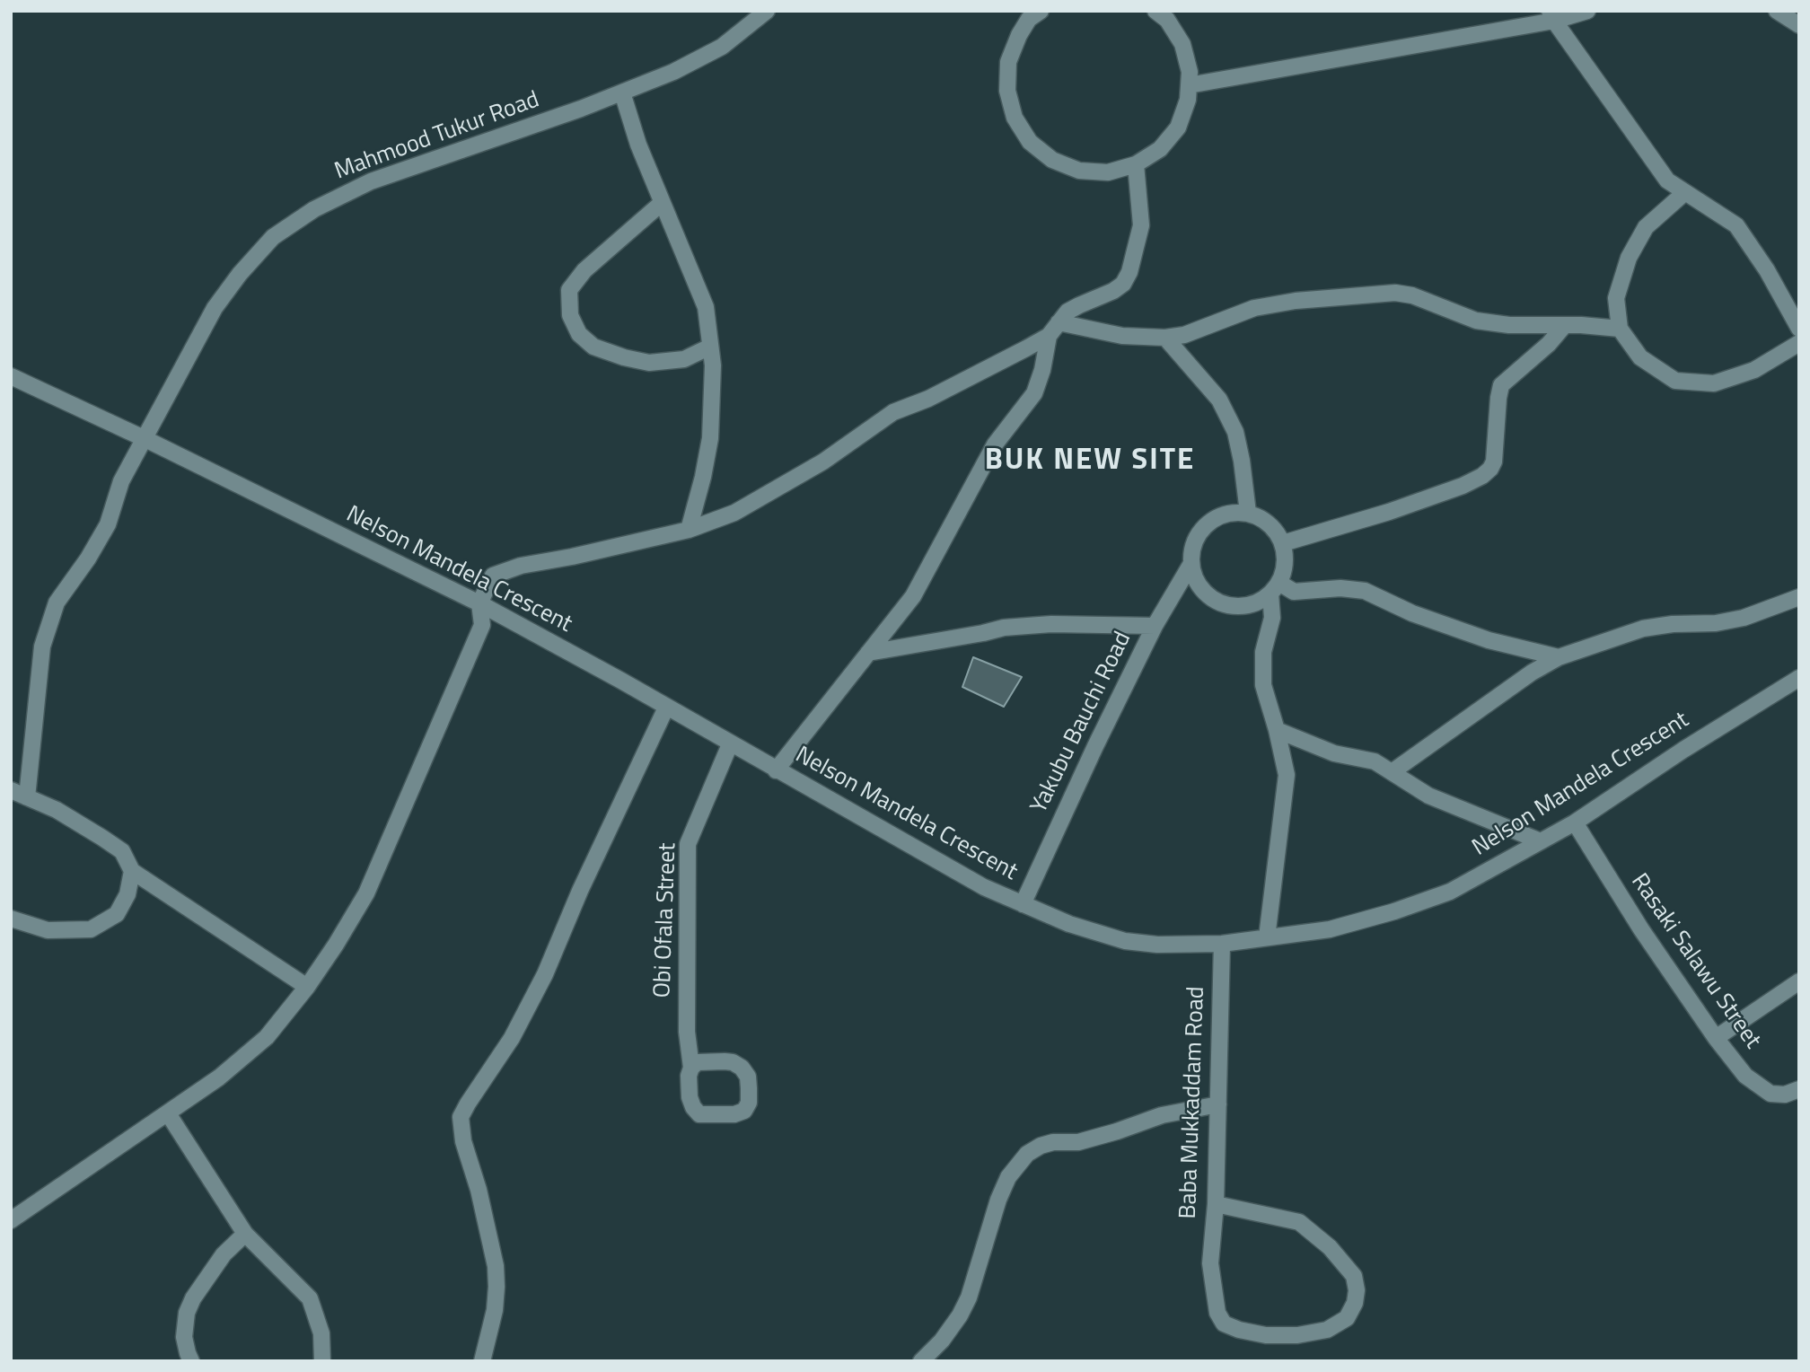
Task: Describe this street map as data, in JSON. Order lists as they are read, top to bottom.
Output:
{
  "streets": {
    "street": [
      "Mahmood Tukur Road",
      "Nelson Mandela Crescent",
      "Yakubu Bauchi Road",
      "Obi Ofala Street",
      "Rasaki Salawu Street",
      "Baba Mukkaddam Road"
    ]
  },
  "crossings": [
    ["Mahmood Tukur Road", "Nelson Mandela Crescent"],
    ["Nelson Mandela Crescent", "Yakubu Bauchi Road"],
    ["Nelson Mandela Crescent", "Obi Ofala Street"],
    ["Nelson Mandela Crescent", "Rasaki Salawu Street"],
    ["Nelson Mandela Crescent", "Baba Mukkaddam Road"]
  ],
  "districts": ["BUK NEW SITE"]
}
